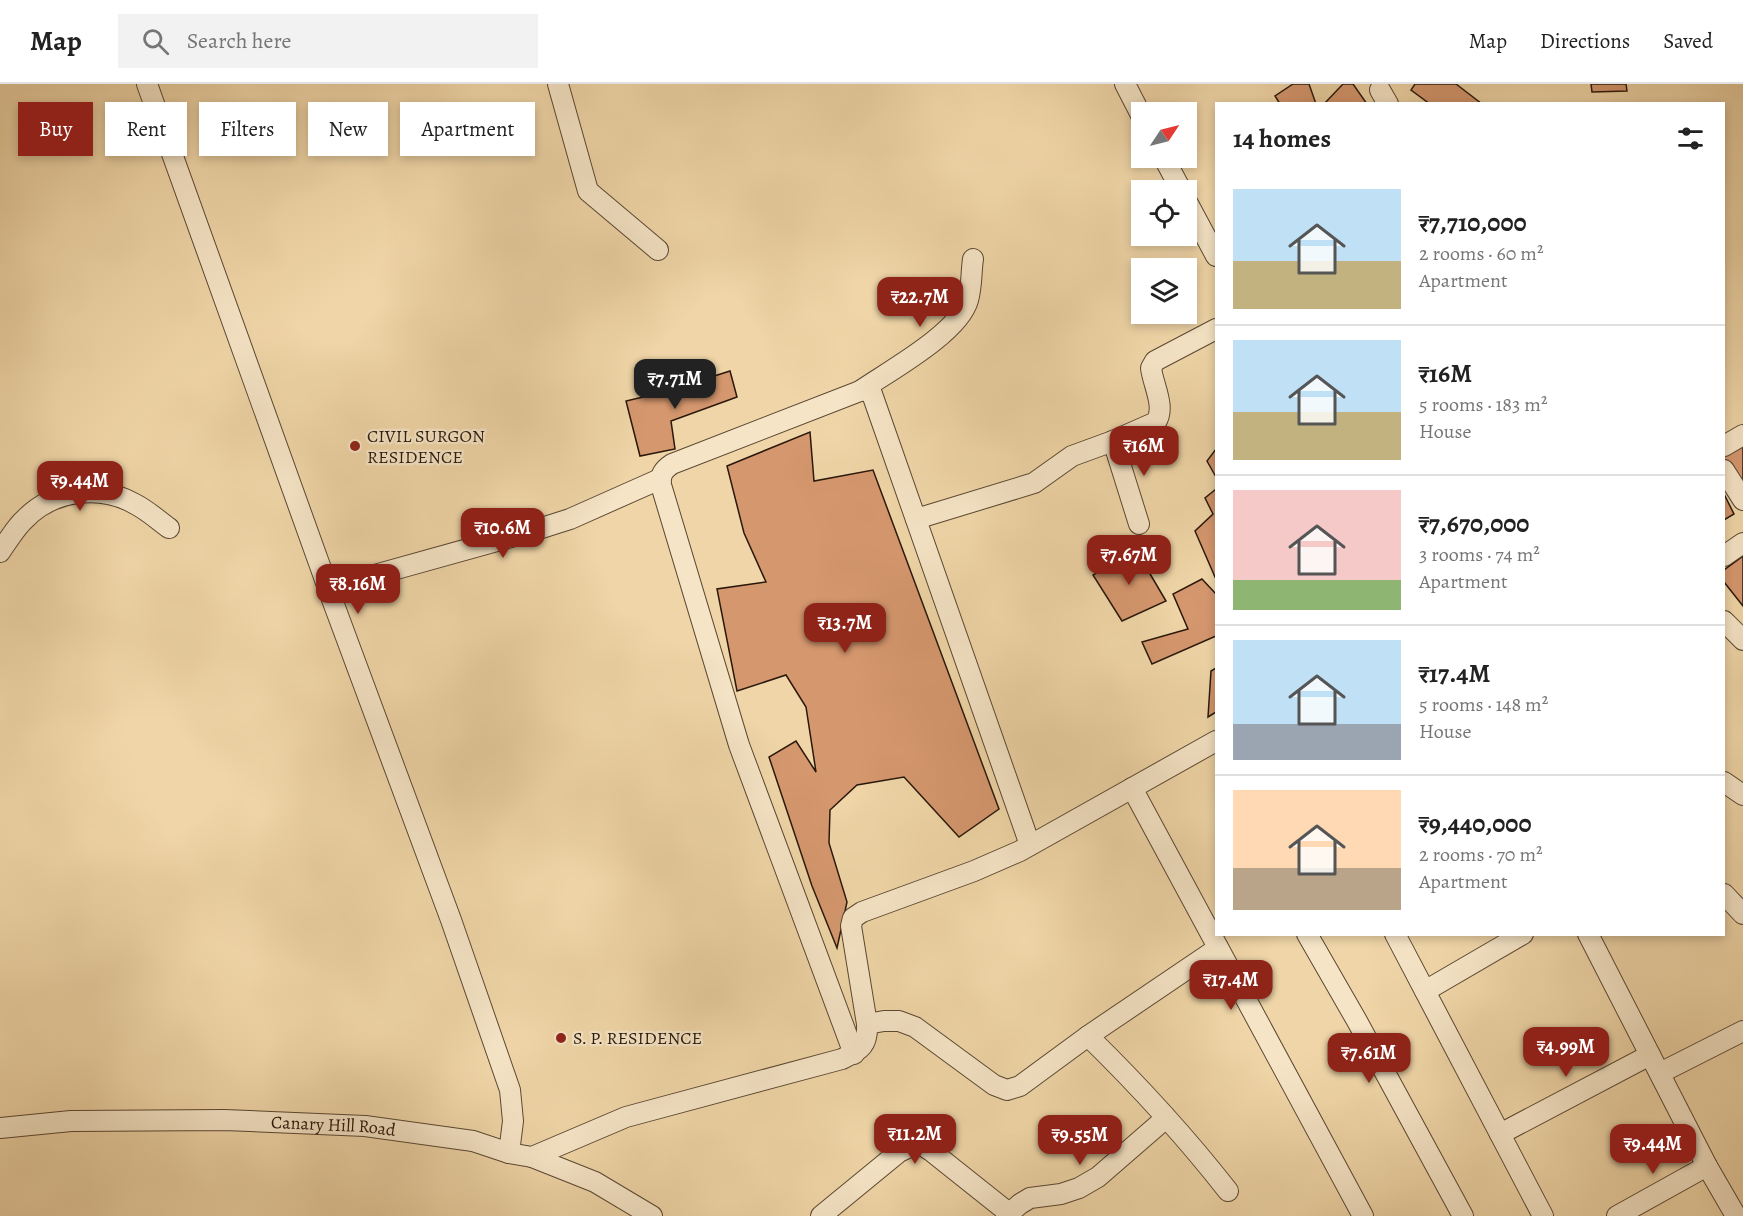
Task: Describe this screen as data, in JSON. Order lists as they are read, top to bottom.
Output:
{
  "streets": {
    "street": ["Canary Hill Road"]
  },
  "places": ["CIVIL SURGON RESIDENCE", "S. P. RESIDENCE"],
  "north": "top right",
  "page": {
    "header": "Map",
    "search": "Search here",
    "nav": ["Map", "Directions", "Saved"],
    "chip": [
      "Buy",
      "Rent",
      "Filters",
      "New",
      "Apartment"
    ],
    "heading": "14 homes",
    "list": [
      {
        "name": "₹7,710,000",
        "note": "2 rooms · 60 m² · Apartment"
      },
      {
        "name": "₹16M",
        "note": "5 rooms · 183 m² · House"
      },
      {
        "name": "₹7,670,000",
        "note": "3 rooms · 74 m² · Apartment"
      },
      {
        "name": "₹17.4M",
        "note": "5 rooms · 148 m² · House"
      },
      {
        "name": "₹9,440,000",
        "note": "2 rooms · 70 m² · Apartment"
      }
    ],
    "price": [
      "₹22.7M",
      "₹7.71M",
      "₹16M",
      "₹9.44M",
      "₹10.6M",
      "₹7.67M",
      "₹8.16M",
      "₹13.7M",
      "₹17.4M",
      "₹4.99M",
      "₹7.61M",
      "₹11.2M",
      "₹9.55M",
      "₹9.44M"
    ]
  }
}
